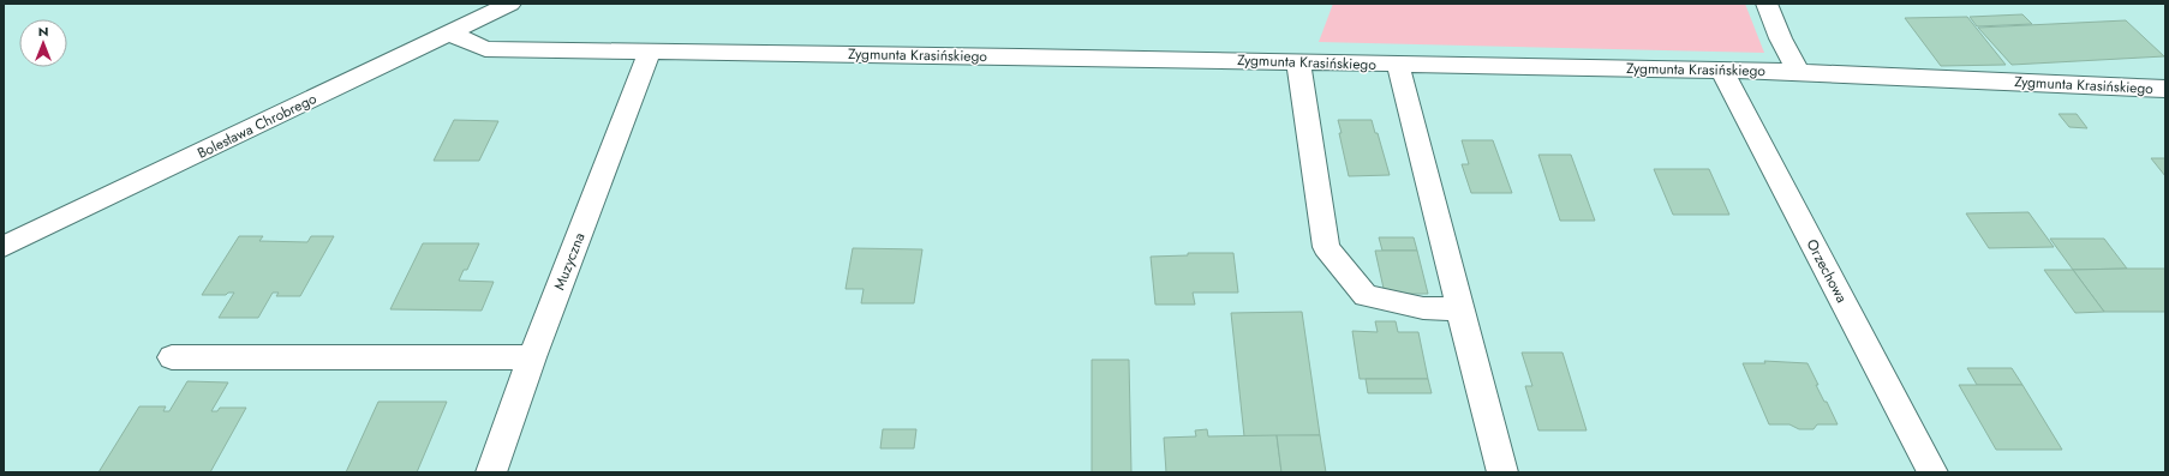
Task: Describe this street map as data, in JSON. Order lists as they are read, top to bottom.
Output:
{
  "streets": {
    "street": [
      "Zygmunta Krasińskiego",
      "Bolesława Chrobrego",
      "Muzyczna",
      "Orzechowa"
    ]
  },
  "crossings": [
    ["Zygmunta Krasińskiego", "Bolesława Chrobrego"],
    ["Zygmunta Krasińskiego", "Muzyczna"],
    ["Zygmunta Krasińskiego", "Orzechowa"]
  ],
  "north": "top"
}
